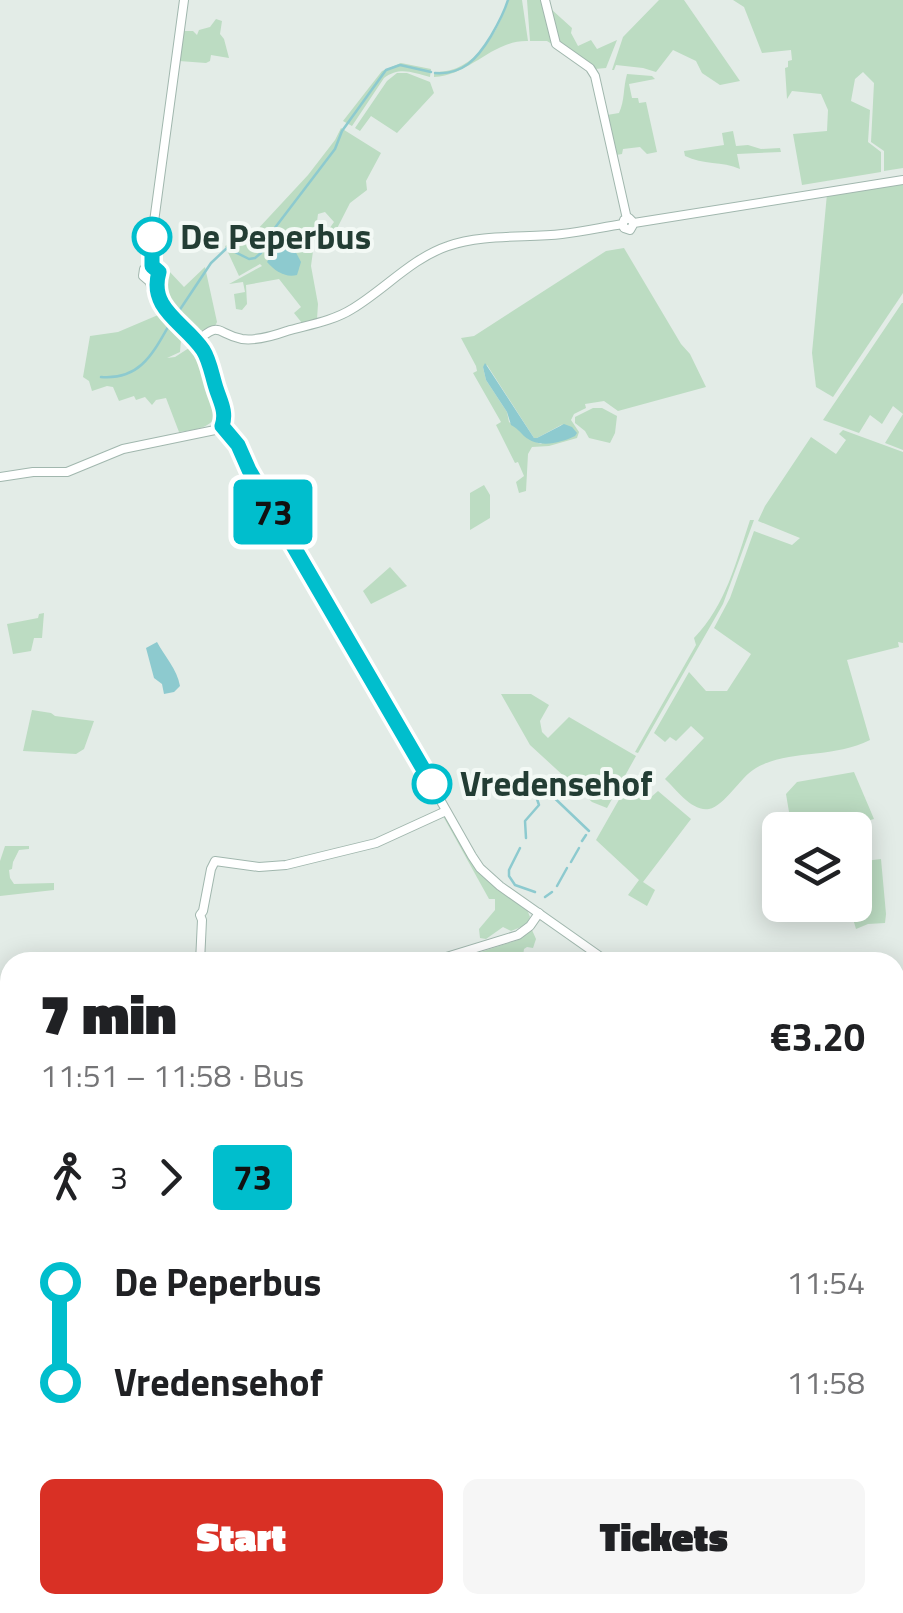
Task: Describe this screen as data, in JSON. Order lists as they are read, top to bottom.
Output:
{
  "places": ["De Peperbus", "Vredensehof"],
  "lines": ["bus line 73"],
  "page": {
    "on_map": "73",
    "heading": ["7 min", "11:51 – 11:58 · Bus", "€3.20"],
    "legs": ["3", "73"],
    "list": [
      {
        "name": "De Peperbus",
        "value": "11:54"
      },
      {
        "name": "Vredensehof",
        "value": "11:58"
      }
    ],
    "buttons": ["Start", "Tickets"]
  }
}
